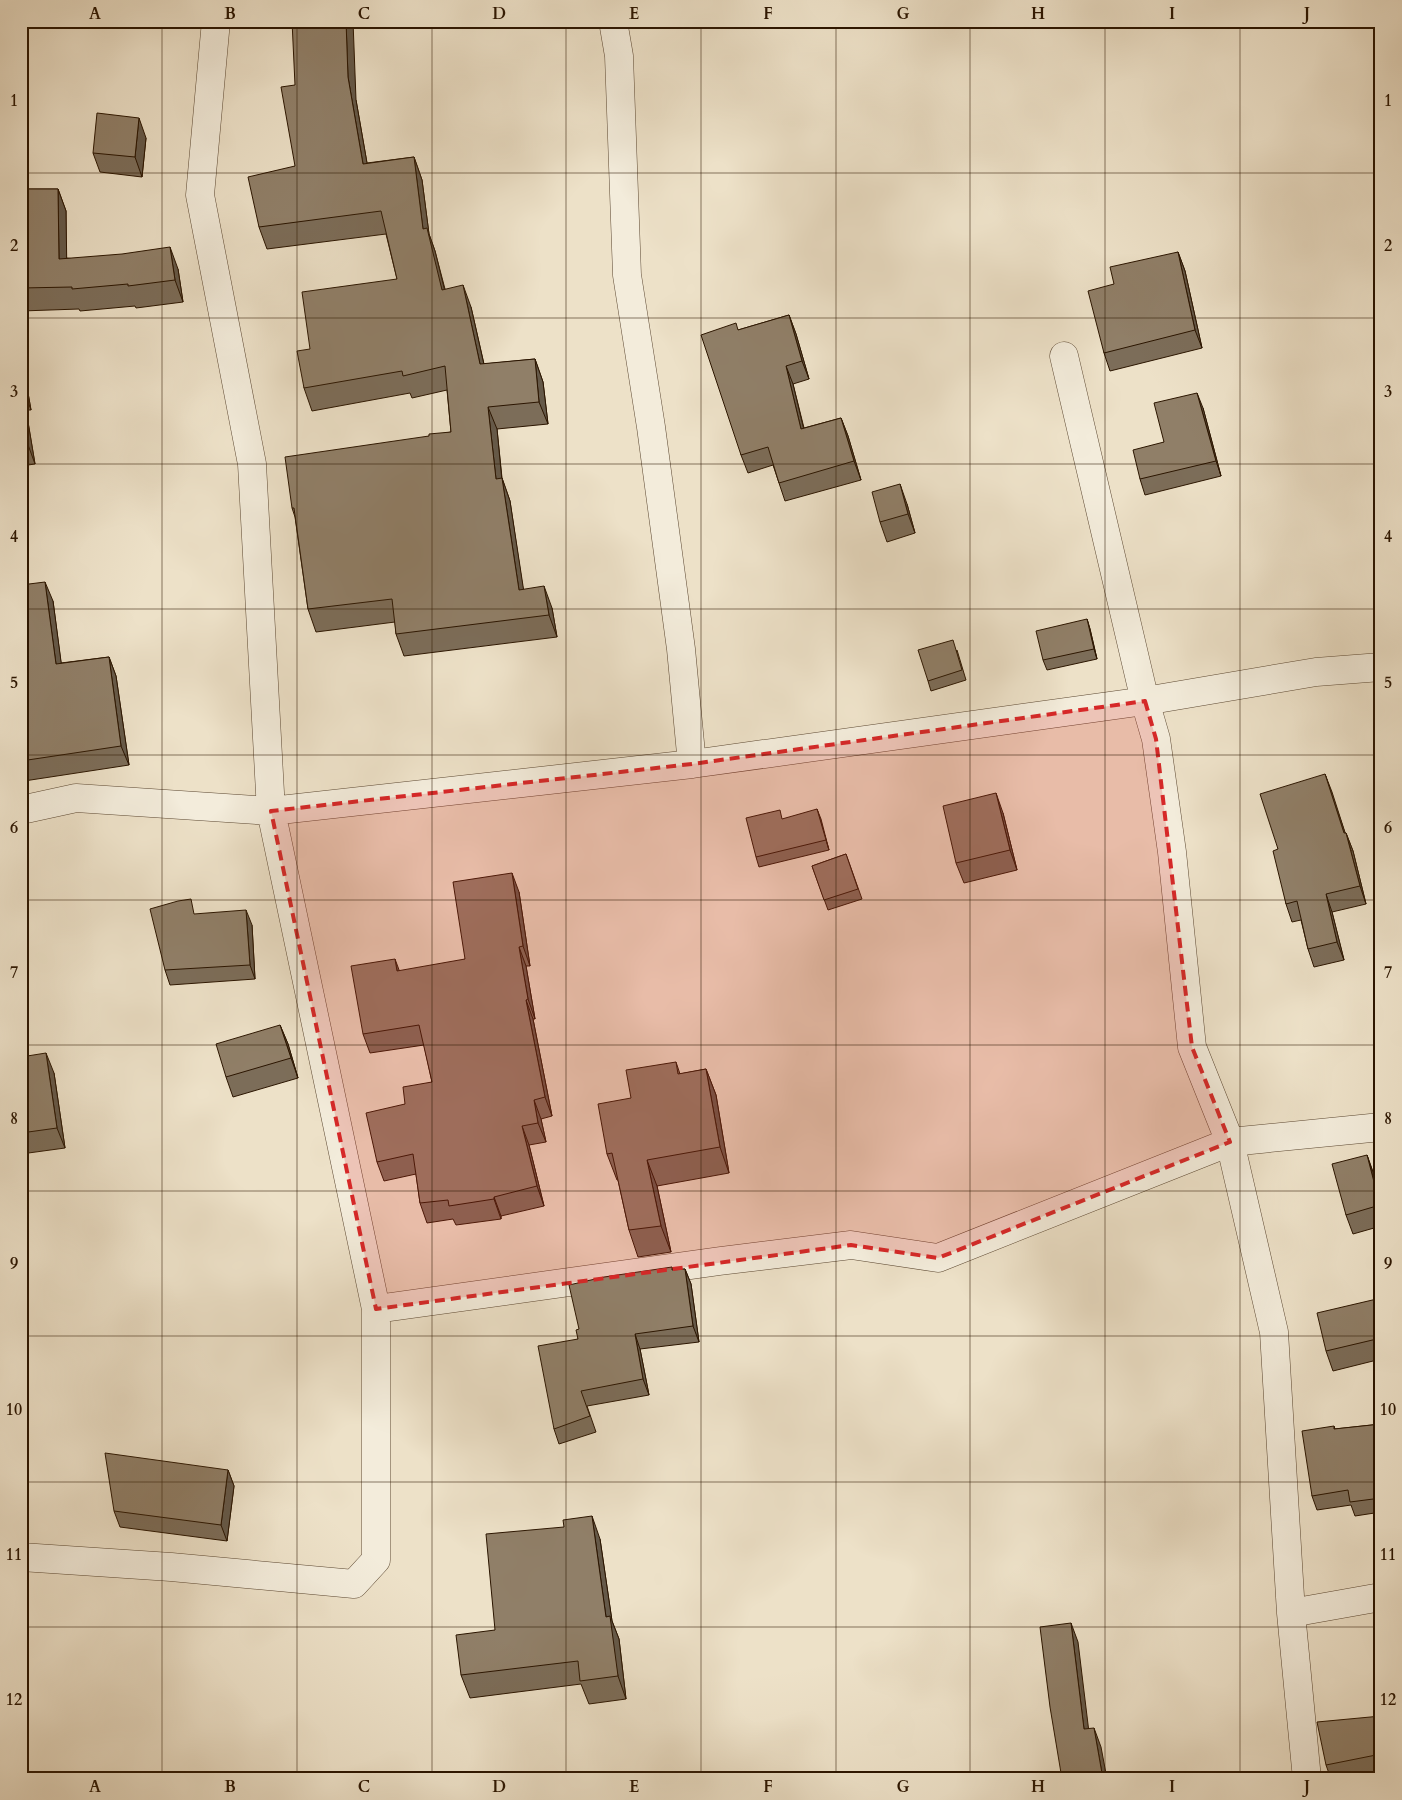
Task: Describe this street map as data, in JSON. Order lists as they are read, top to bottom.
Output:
{
  "grid": {
    "columns": [
      "A",
      "B",
      "C",
      "D",
      "E",
      "F",
      "G",
      "H",
      "I",
      "J"
    ],
    "rows": [
      "1",
      "2",
      "3",
      "4",
      "5",
      "6",
      "7",
      "8",
      "9",
      "10",
      "11",
      "12"
    ]
  }
}
